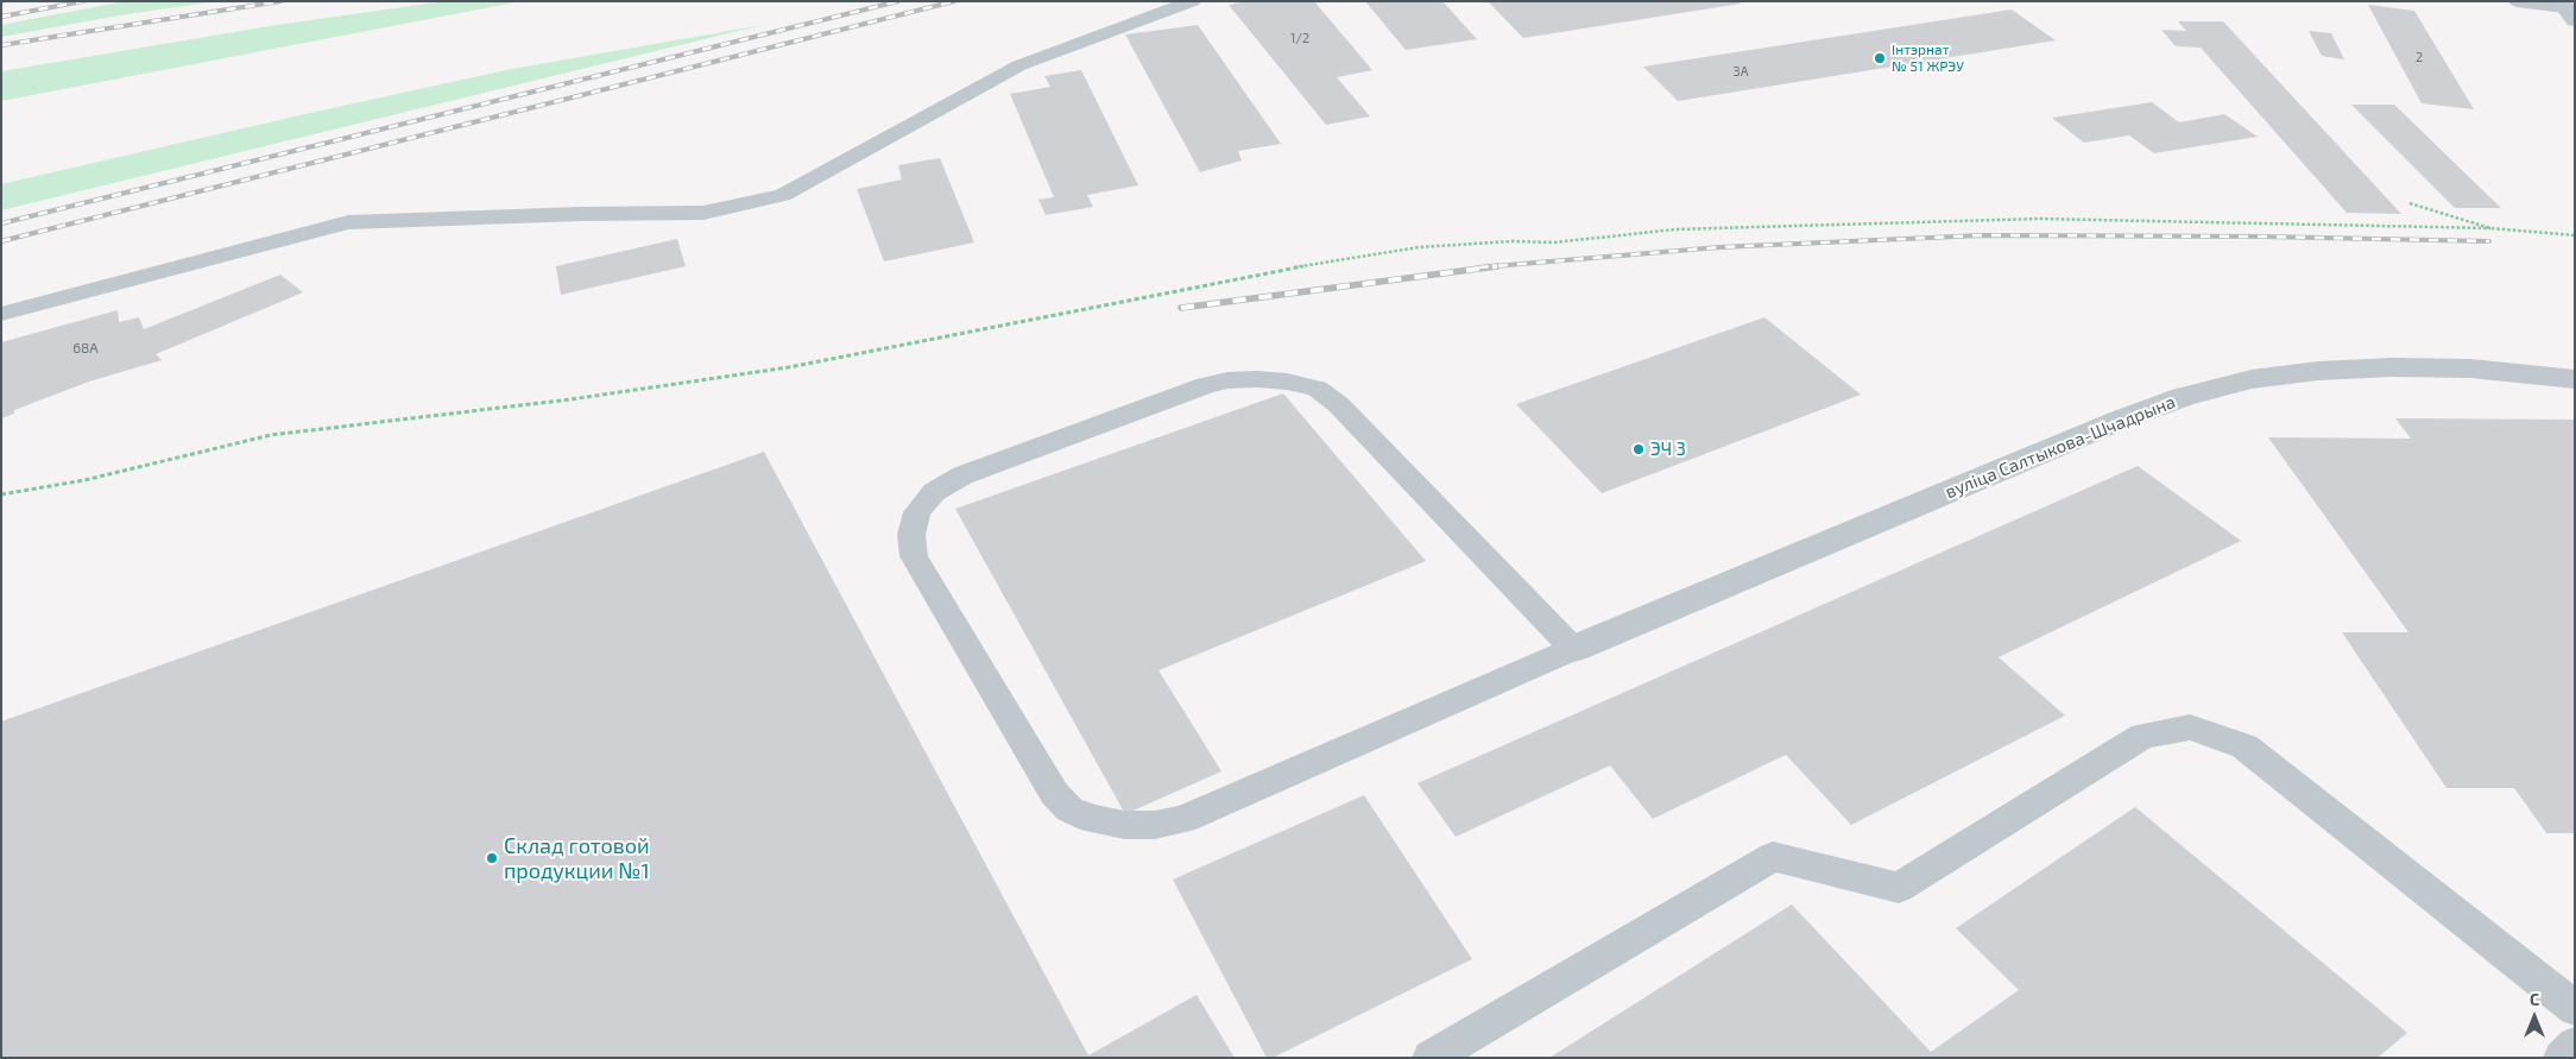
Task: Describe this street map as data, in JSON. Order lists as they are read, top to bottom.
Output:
{
  "streets": {
    "street": ["вуліца Салтыкова-Шчадрына"]
  },
  "places": ["Інтэрнат № 51 ЖРЭУ", "ЭЧ 3", "Склад готовой продукции №1"],
  "house_numbers": [
    "1/2",
    "2",
    "3А",
    "68А"
  ],
  "north": "top"
}
